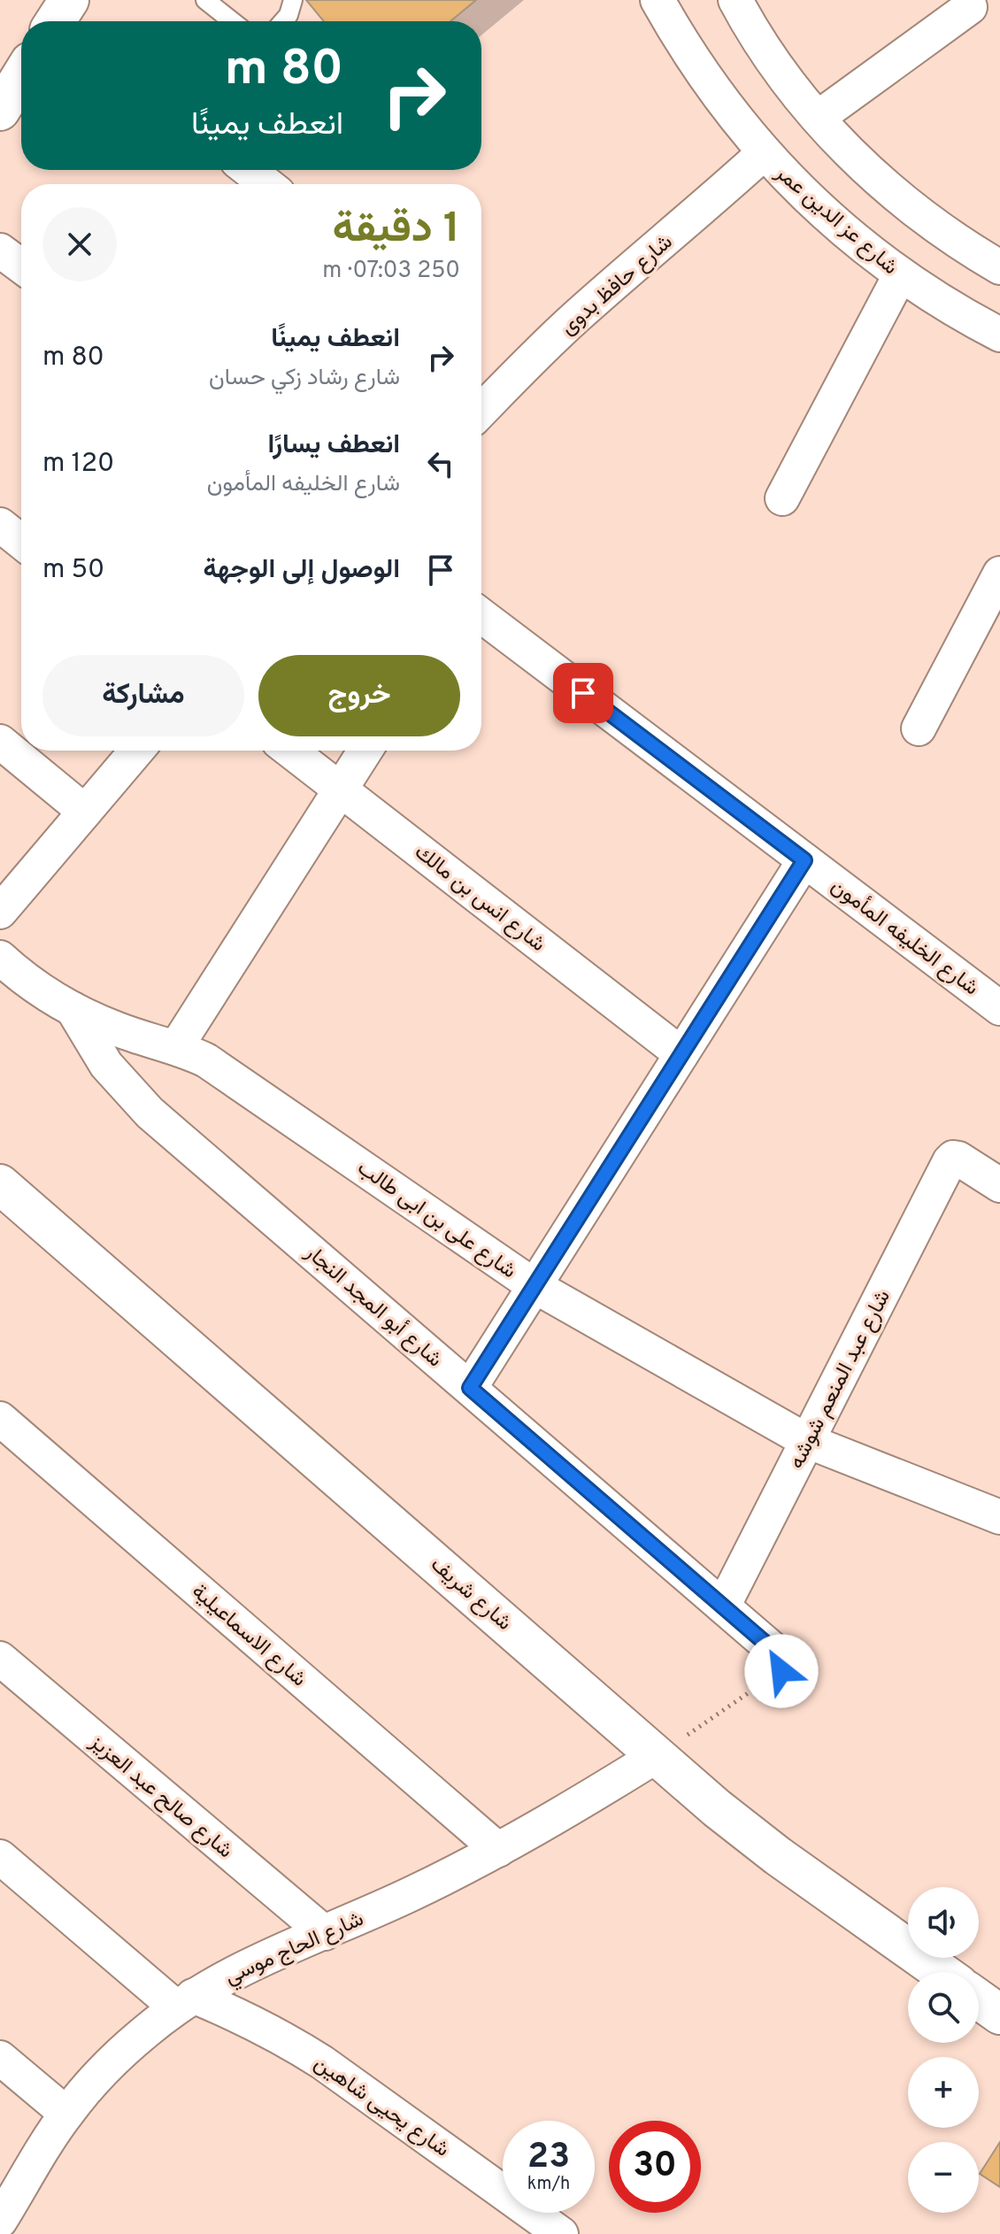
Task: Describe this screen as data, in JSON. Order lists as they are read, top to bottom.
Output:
{
  "streets": {
    "street": [
      "شارع عز الدين عمر",
      "شارع حافظ بدوى",
      "شارع انس بن مالك",
      "شارع الخليفه المأمون",
      "شارع على بن ابى طالب",
      "شارع أبو المجد النجار",
      "شارع عبد المنعم شوشه",
      "شارع شريف",
      "شارع الاسماعيلية",
      "شارع صالح عبد العزيز",
      "شارع الحاج موسي",
      "شارع يحيى شاهين"
    ]
  },
  "crossings": [
    ["شارع عز الدين عمر", "شارع حافظ بدوى"],
    ["شارع على بن ابى طالب", "شارع أبو المجد النجار"],
    ["شارع على بن ابى طالب", "شارع عبد المنعم شوشه"],
    ["شارع أبو المجد النجار", "شارع عبد المنعم شوشه"],
    ["شارع شريف", "شارع الحاج موسي"],
    ["شارع الاسماعيلية", "شارع الحاج موسي"],
    ["شارع صالح عبد العزيز", "شارع الحاج موسي"],
    ["شارع الحاج موسي", "شارع يحيى شاهين"]
  ],
  "page": {
    "turn": ["80 m", "انعطف يمينًا"],
    "heading": ["1 دقيقة", "250 m · 07:03"],
    "list": [
      {
        "name": "انعطف يمينًا",
        "note": "شارع رشاد زكي حسان",
        "value": "80 m"
      },
      {
        "name": "انعطف يسارًا",
        "note": "شارع الخليفه المأمون",
        "value": "120 m"
      },
      {
        "name": "الوصول إلى الوجهة",
        "value": "50 m"
      }
    ],
    "buttons": ["خروج", "مشاركة"],
    "map_buttons": ["+", "−"],
    "speed": "23 km/h",
    "limit": "30"
  }
}
